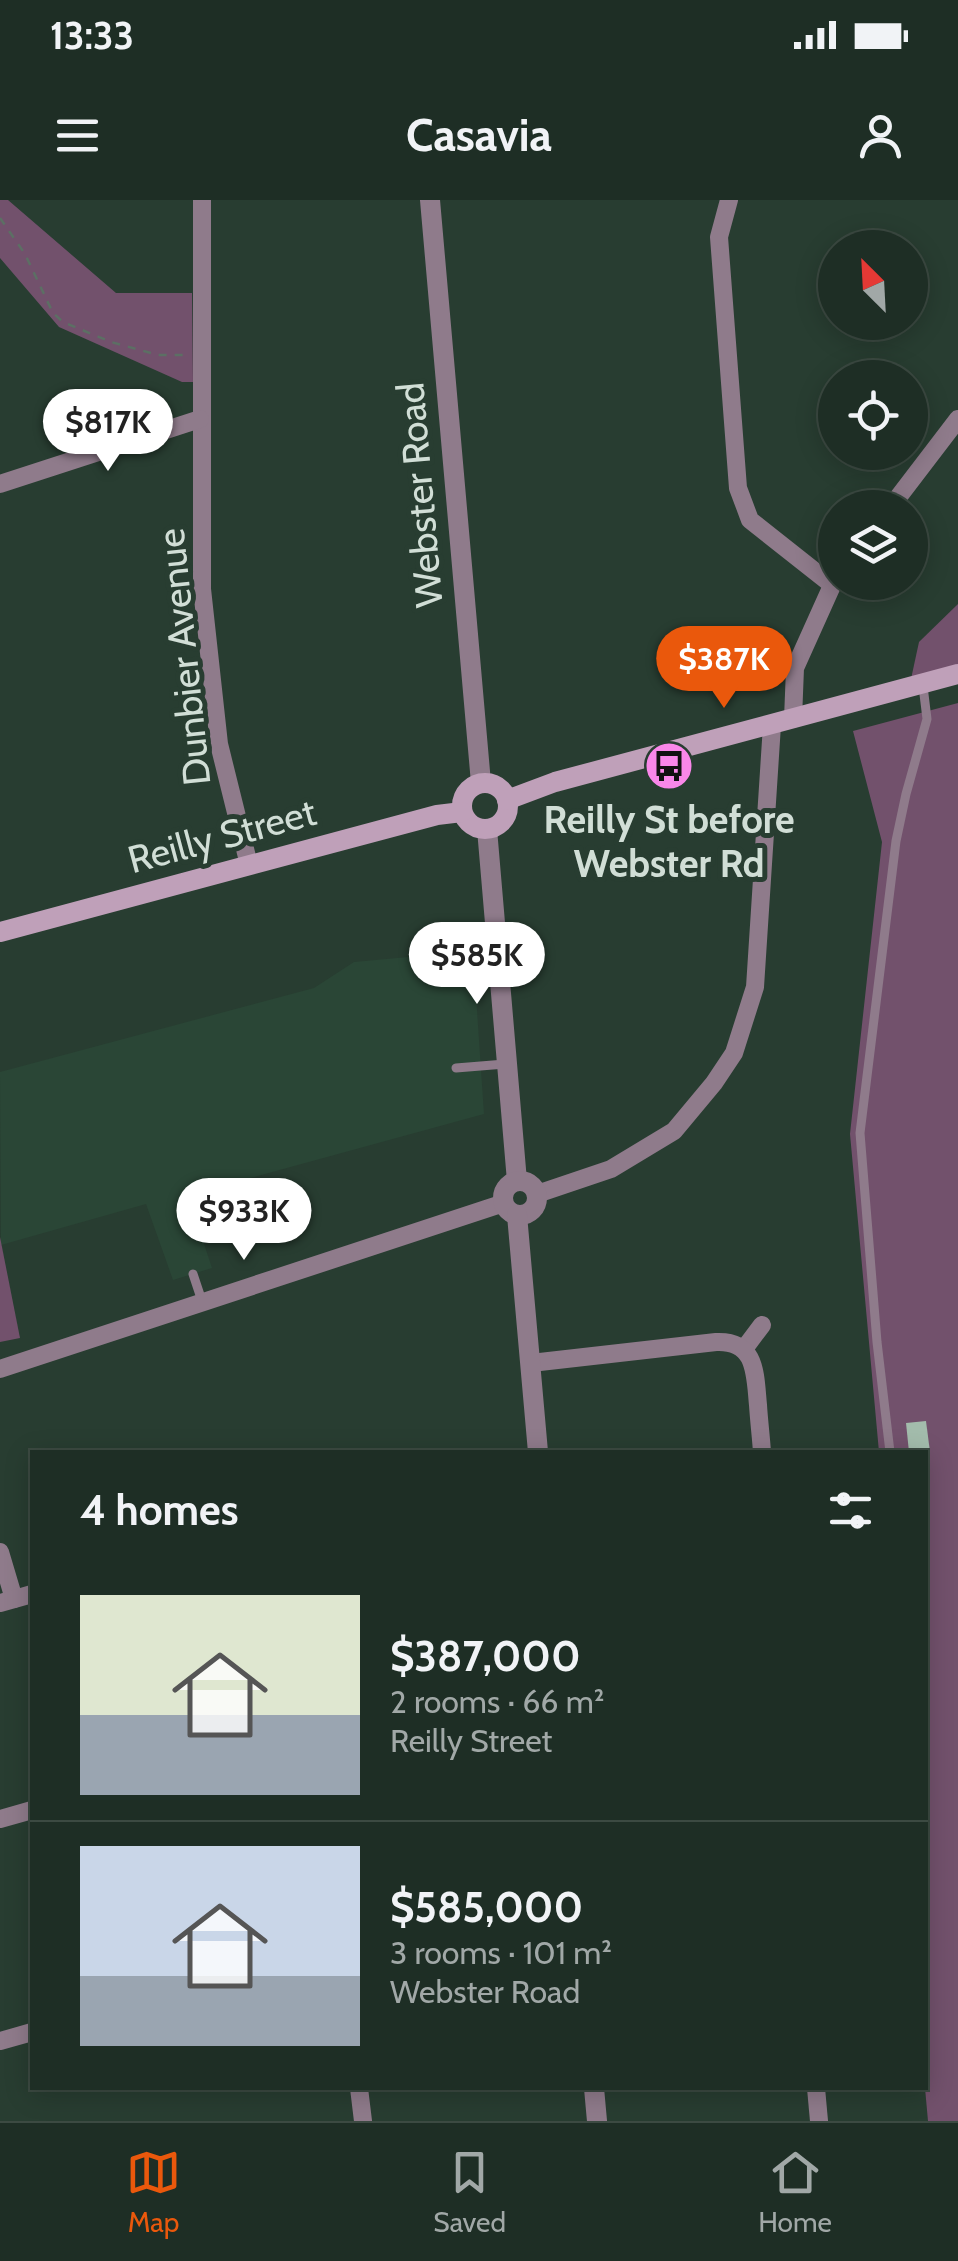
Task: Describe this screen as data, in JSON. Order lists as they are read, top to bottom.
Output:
{
  "streets": {
    "main road": ["Reilly Street"],
    "street": ["Webster Road", "Dunbier Avenue"]
  },
  "crossings": [
    ["Webster Road", "Reilly Street"],
    ["Dunbier Avenue", "Reilly Street"]
  ],
  "places": {
    "bus stop": ["Reilly St before Webster Rd"]
  },
  "north": "top left",
  "page": {
    "status": "13:33",
    "header": "Casavia",
    "price": [
      "$817K",
      "$387K",
      "$585K",
      "$933K"
    ],
    "heading": "4 homes",
    "list": [
      {
        "name": "$387,000",
        "note": "2 rooms · 66 m² · Reilly Street"
      },
      {
        "name": "$585,000",
        "note": "3 rooms · 101 m² · Webster Road"
      }
    ],
    "tabs": ["Map", "Saved", "Home"]
  }
}
